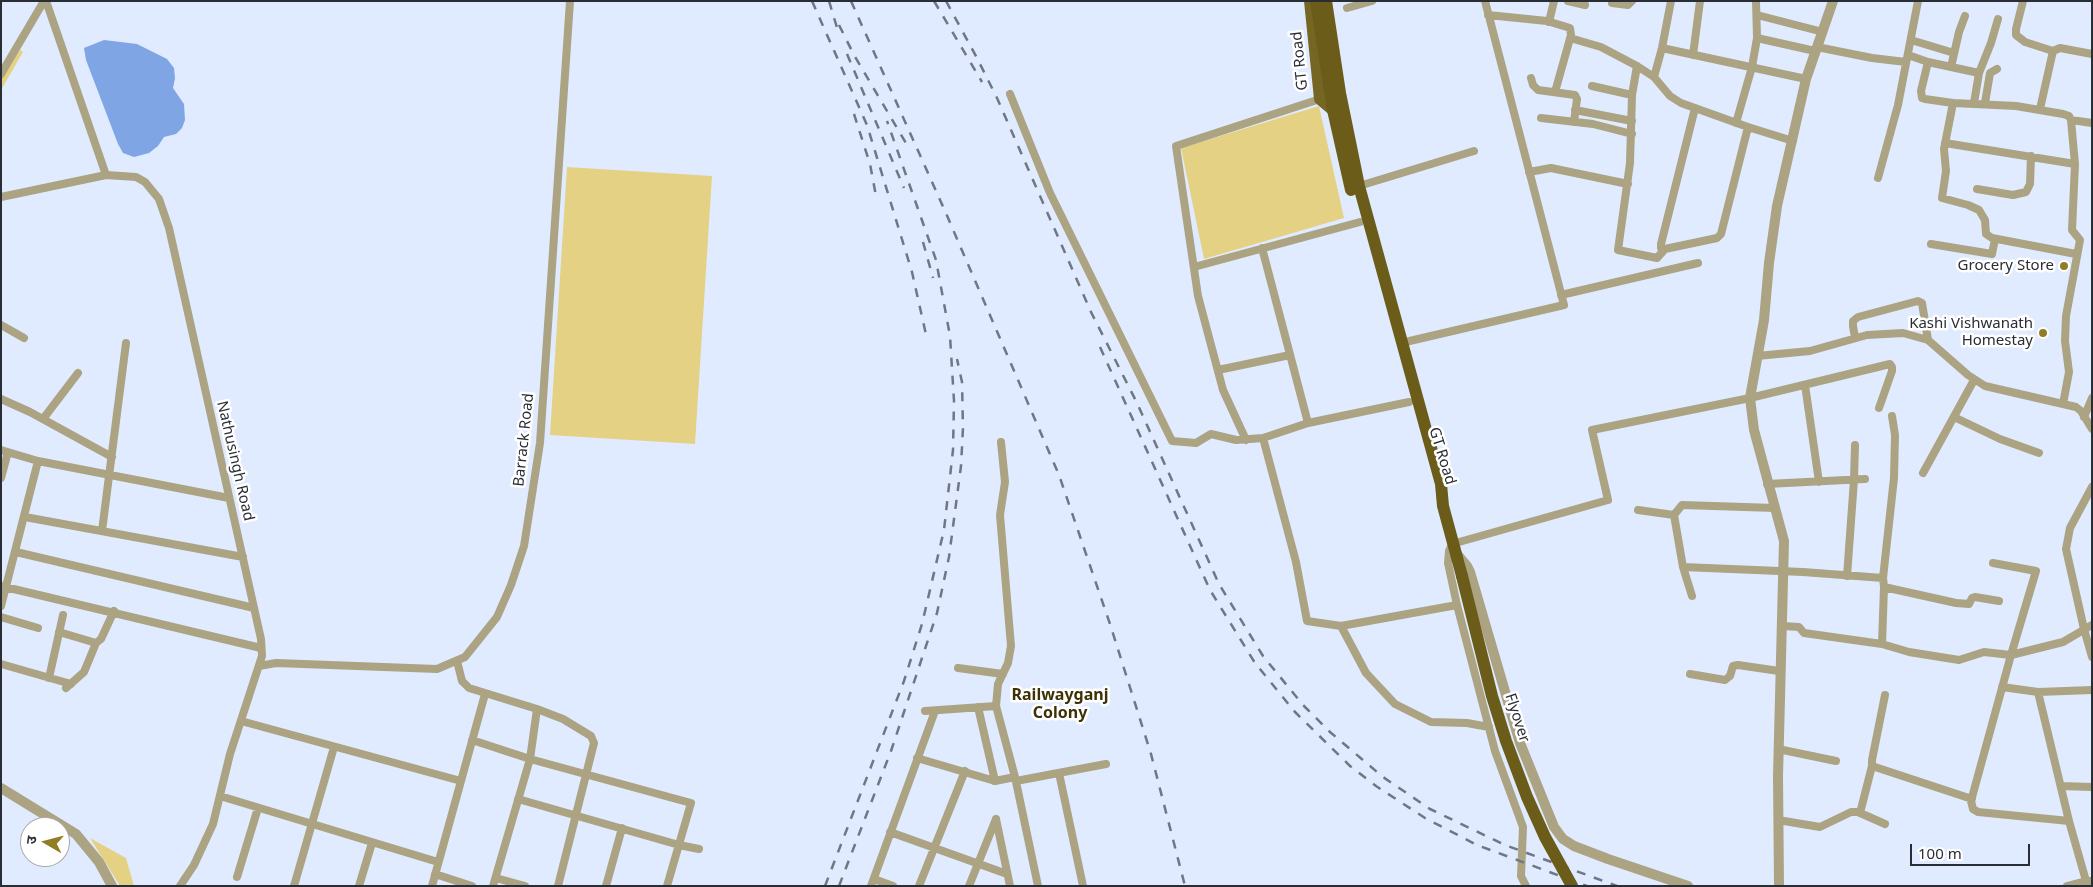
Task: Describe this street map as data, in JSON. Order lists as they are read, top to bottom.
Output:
{
  "streets": {
    "highway": ["GT Road", "Flyover"],
    "street": ["Barrack Road", "Nathusingh Road"]
  },
  "crossings": [
    ["GT Road", "Flyover"],
    ["Barrack Road", "Nathusingh Road"]
  ],
  "districts": ["Railwayganj Colony"],
  "places": ["Grocery Store", "Kashi Vishwanath Homestay"],
  "scale_bar": "100 m",
  "north": "left"
}
